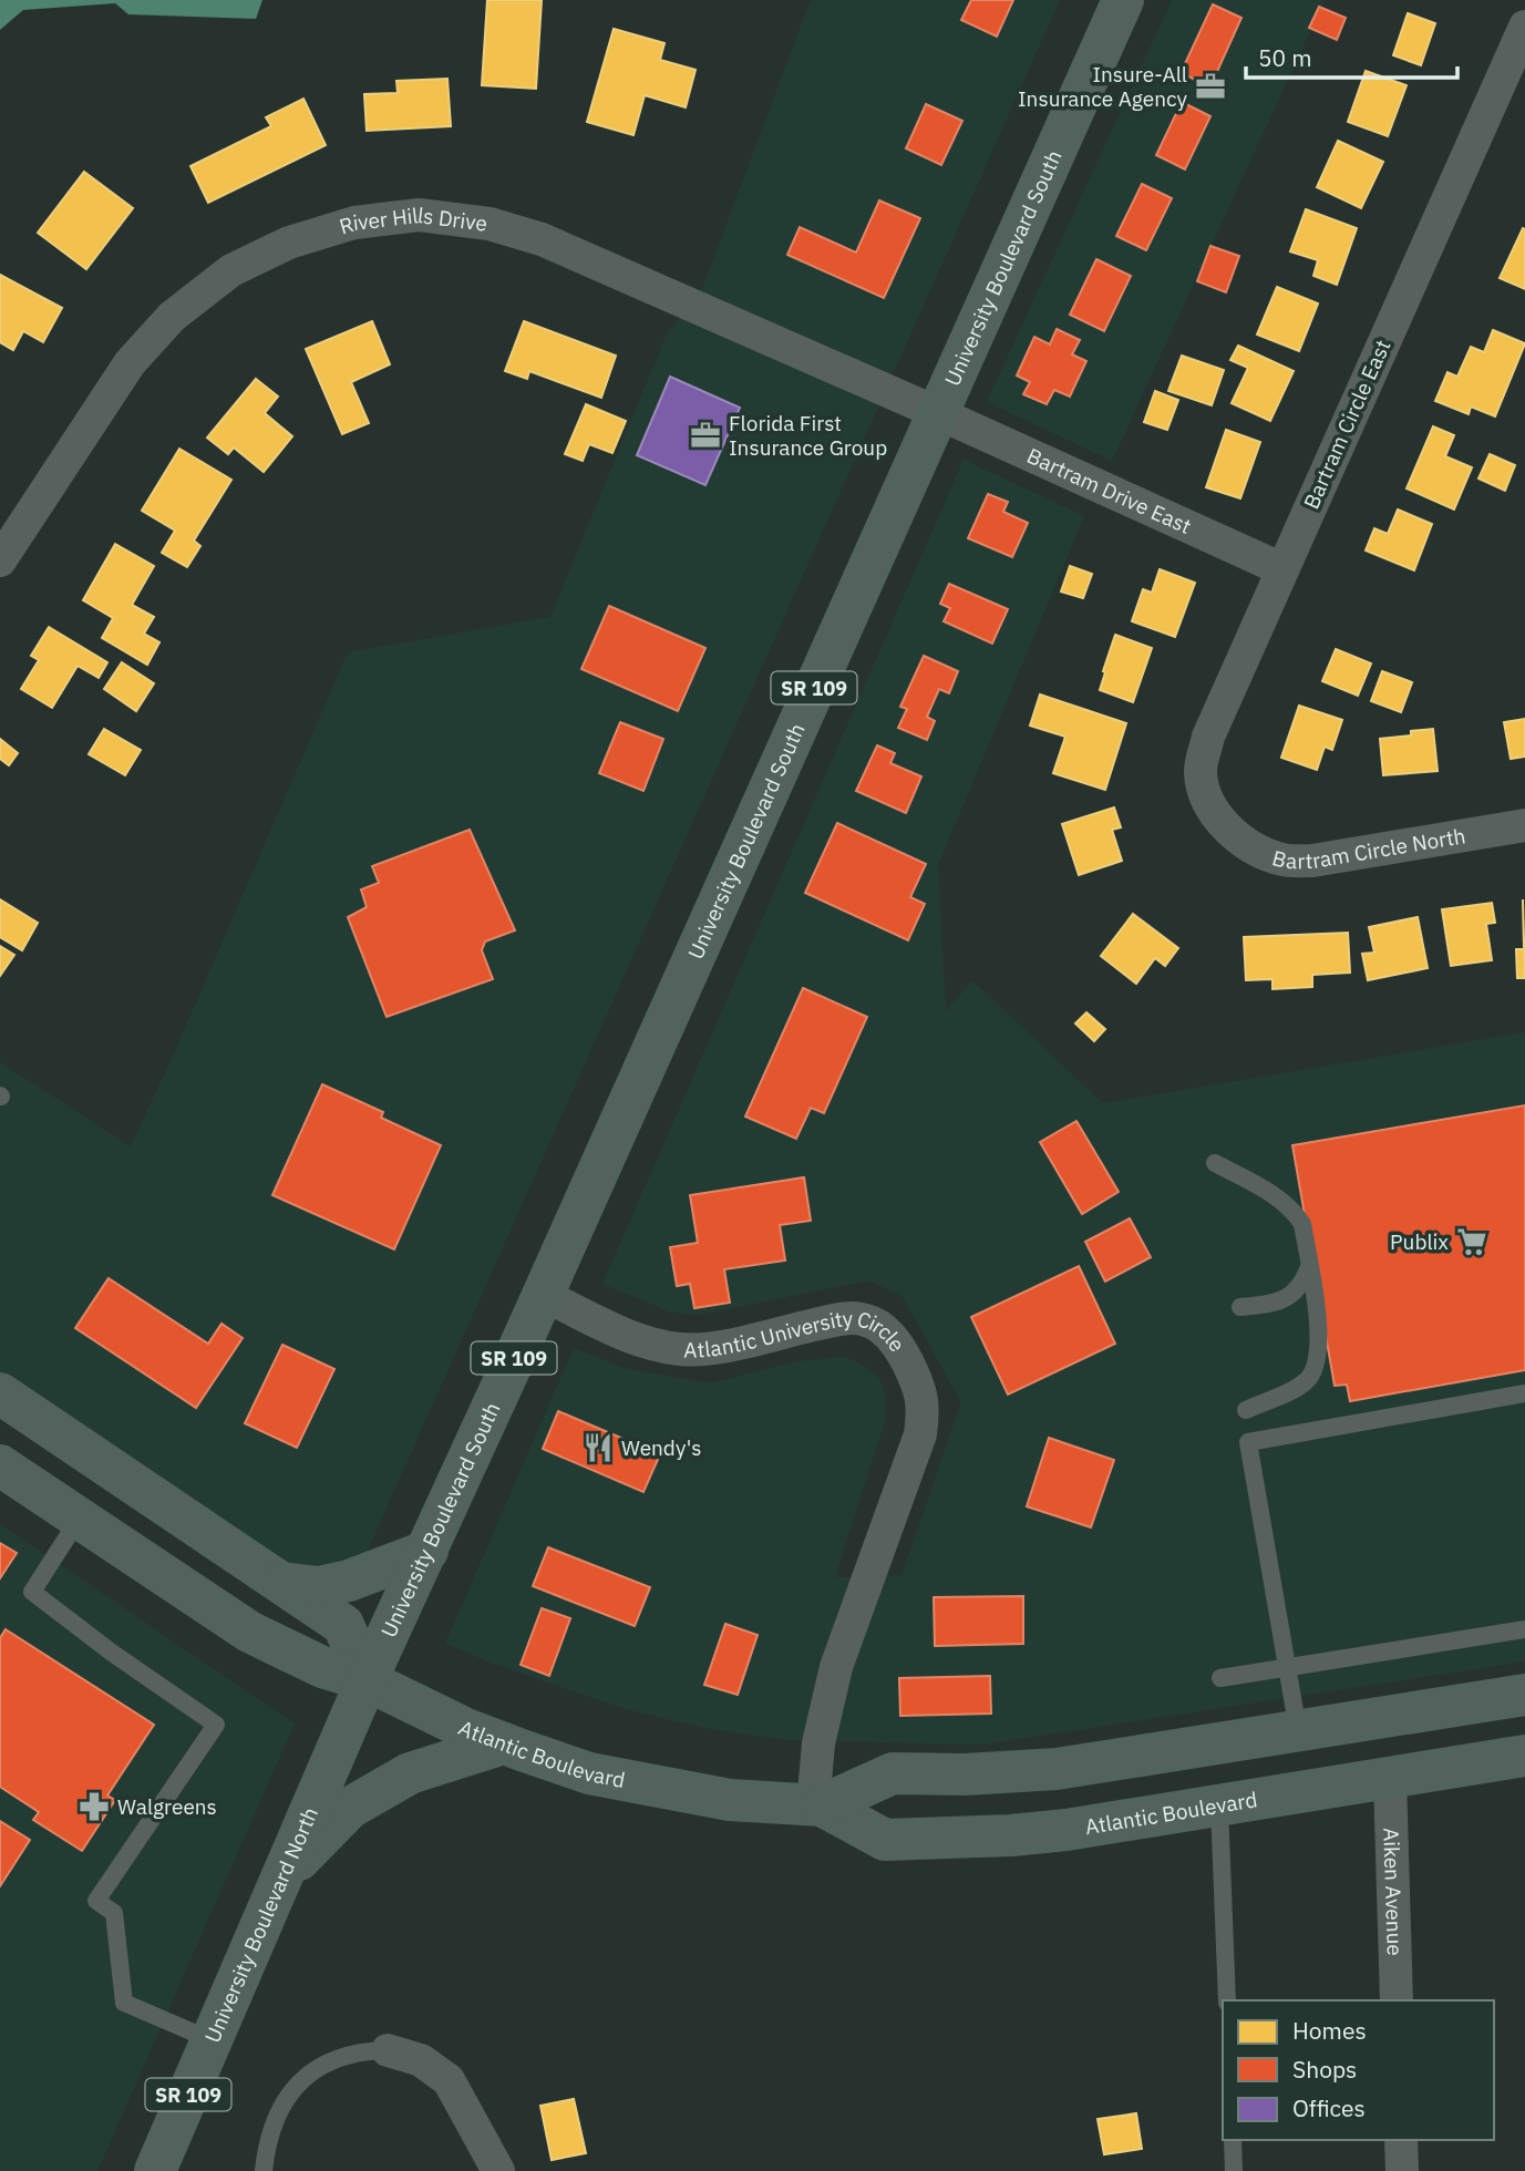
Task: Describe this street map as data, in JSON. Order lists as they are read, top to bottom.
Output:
{
  "streets": {
    "main road": [
      "University Boulevard South",
      "SR 109",
      "Atlantic Boulevard",
      "University Boulevard North"
    ],
    "street": [
      "River Hills Drive",
      "Bartram Circle East",
      "Bartram Drive East",
      "Bartram Circle North",
      "Atlantic University Circle",
      "Aiken Avenue"
    ]
  },
  "crossings": [
    ["River Hills Drive", "University Boulevard South"],
    ["River Hills Drive", "Bartram Drive East"],
    ["University Boulevard South", "Bartram Drive East"],
    ["University Boulevard South", "Atlantic University Circle"],
    ["University Boulevard South", "Atlantic Boulevard"],
    ["University Boulevard South", "University Boulevard North"],
    ["Bartram Circle East", "Bartram Drive East"],
    ["Bartram Circle East", "Bartram Circle North"],
    ["Atlantic University Circle", "Atlantic Boulevard"],
    ["Atlantic Boulevard", "Aiken Avenue"],
    ["Atlantic Boulevard", "University Boulevard North"]
  ],
  "places": {
    "office": ["Insure-All Insurance Agency", "Florida First Insurance Group"],
    "supermarket": ["Publix"],
    "restaurant": ["Wendy's"],
    "pharmacy": ["Walgreens"]
  },
  "legend": ["Homes", "Shops", "Offices"],
  "scale_bar": "50 m"
}
